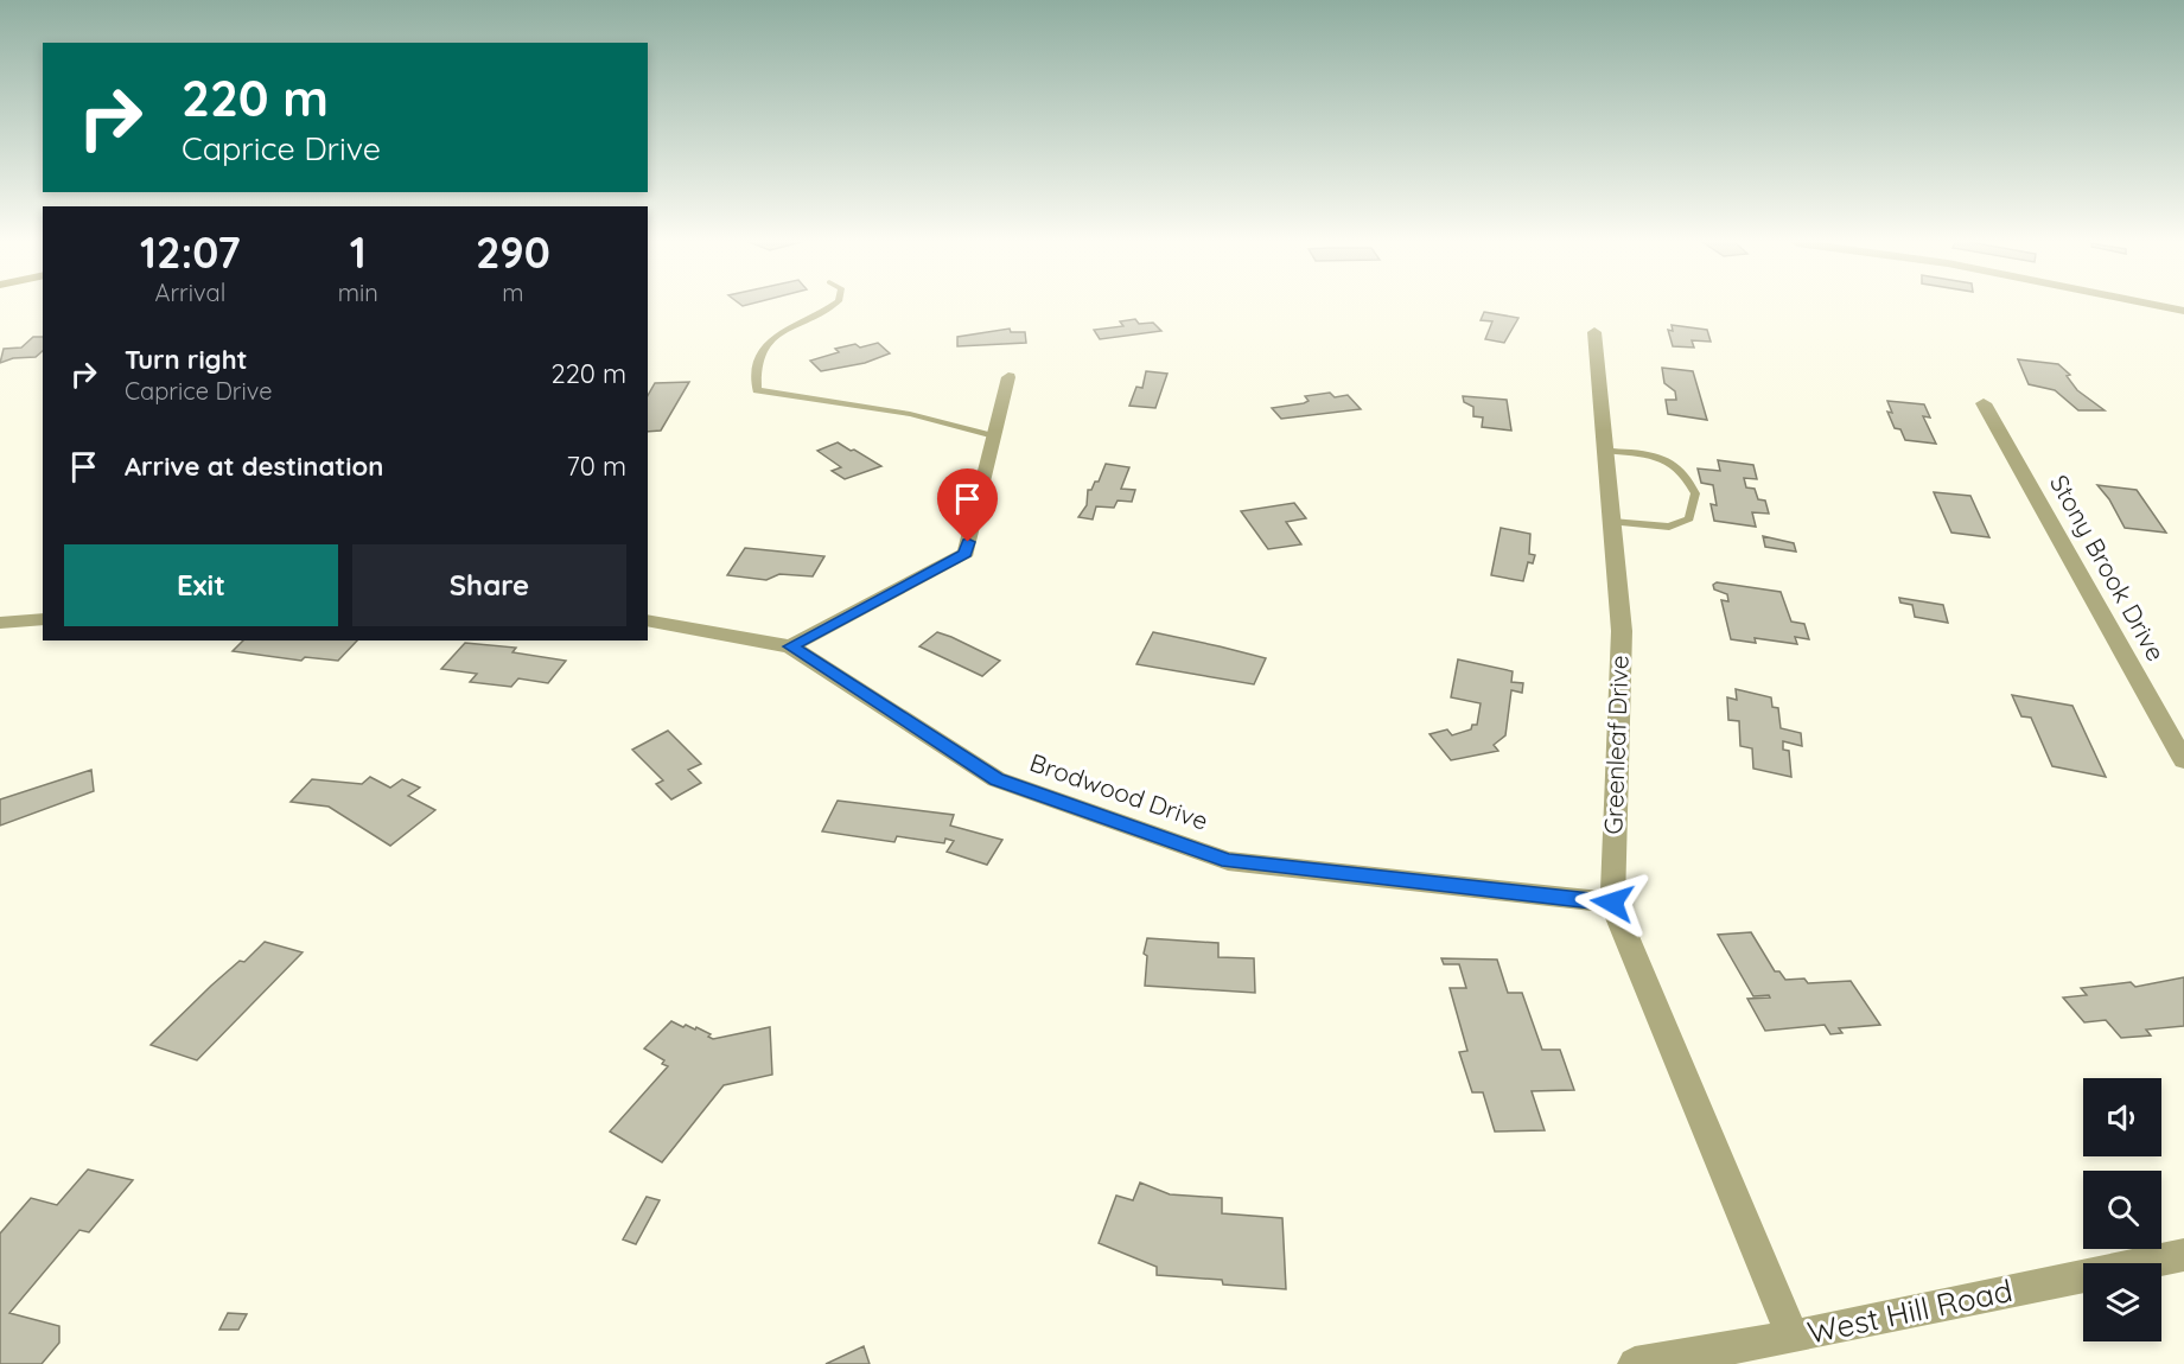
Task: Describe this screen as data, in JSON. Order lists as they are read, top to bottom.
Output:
{
  "streets": {
    "street": [
      "Stony Brook Drive",
      "Greenleaf Drive",
      "Brodwood Drive",
      "West Hill Road"
    ]
  },
  "crossings": [
    ["Greenleaf Drive", "Brodwood Drive"],
    ["Greenleaf Drive", "West Hill Road"]
  ],
  "page": {
    "turn": ["220 m", "Caprice Drive"],
    "eta": [
      "12:07",
      "Arrival",
      "1",
      "min",
      "290",
      "m"
    ],
    "list": [
      {
        "name": "Turn right",
        "note": "Caprice Drive",
        "value": "220 m"
      },
      {
        "name": "Arrive at destination",
        "value": "70 m"
      }
    ],
    "buttons": ["Exit", "Share"]
  }
}
